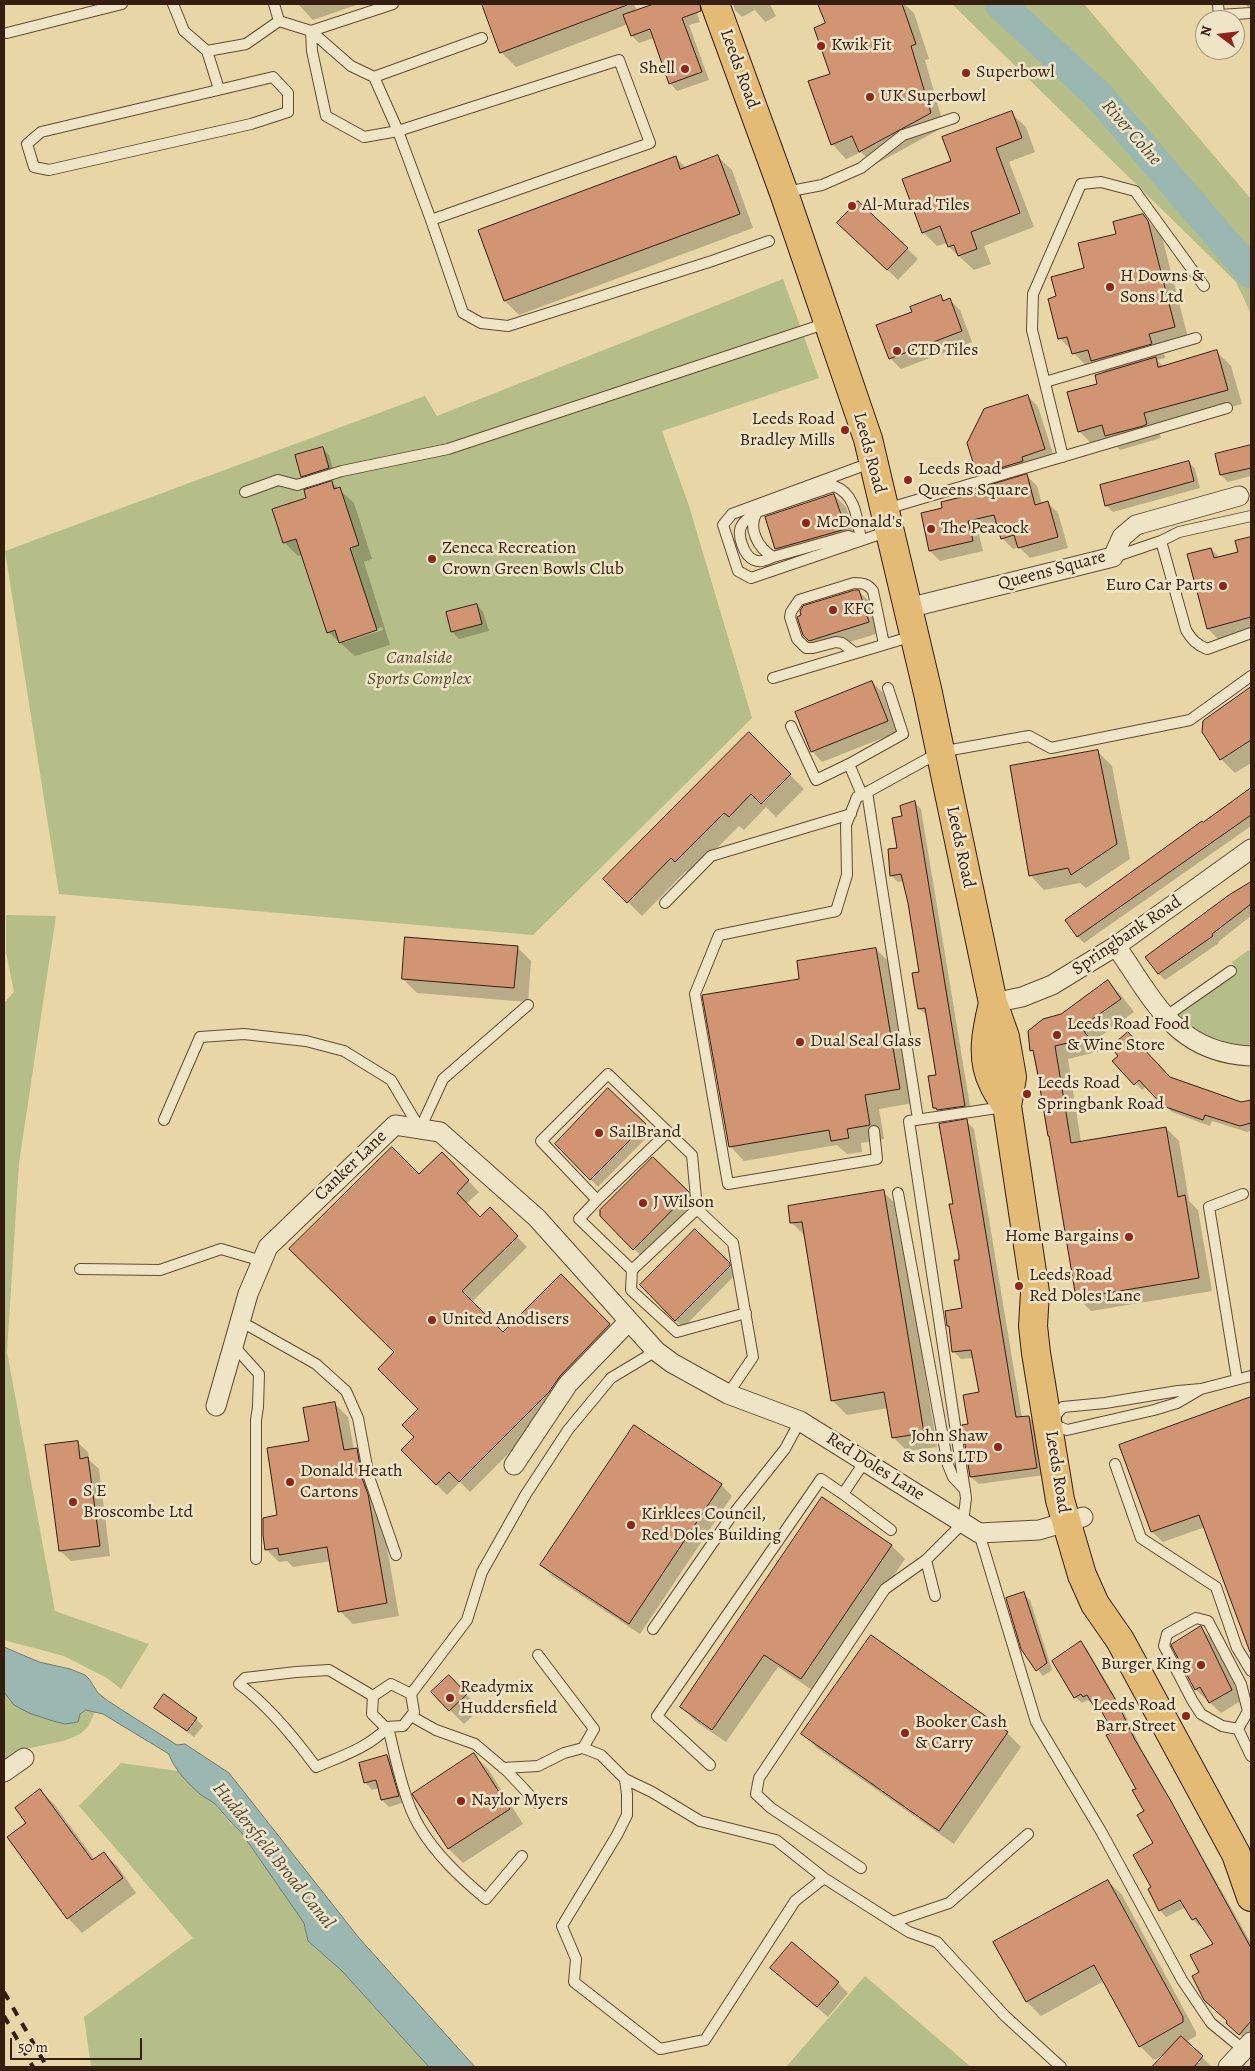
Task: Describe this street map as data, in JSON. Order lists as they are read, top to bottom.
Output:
{
  "streets": {
    "main road": ["Leeds Road"],
    "street": [
      "Queens Square",
      "Springbank Road",
      "Canker Lane",
      "Red Doles Lane"
    ]
  },
  "crossings": [
    ["Leeds Road", "Queens Square"],
    ["Leeds Road", "Springbank Road"],
    ["Canker Lane", "Red Doles Lane"]
  ],
  "water": ["River Colne", "Huddersfield Broad Canal"],
  "parks": ["Canalside Sports Complex"],
  "places": [
    "Kwik Fit",
    "Shell",
    "Superbowl",
    "UK Superbowl",
    "Al-Murad Tiles",
    "H Downs & Sons Ltd",
    "CTD Tiles",
    "Leeds Road Bradley Mills",
    "Leeds Road Queens Square",
    "McDonald's",
    "The Peacock",
    "Zeneca Recreation Crown Green Bowls Club",
    "Euro Car Parts",
    "KFC",
    "Leeds Road Food & Wine Store",
    "Dual Seal Glass",
    "Leeds Road Springbank Road",
    "SailBrand",
    "J Wilson",
    "Home Bargains",
    "Leeds Road Red Doles Lane",
    "United Anodisers",
    "John Shaw & Sons LTD",
    "Donald Heath Cartons",
    "S E Broscombe Ltd",
    "Kirklees Council, Red Doles Building",
    "Burger King",
    "Readymix Huddersfield",
    "Leeds Road Barr Street",
    "Booker Cash & Carry",
    "Naylor Myers"
  ],
  "scale_bar": "50 m",
  "north": "left"
}
